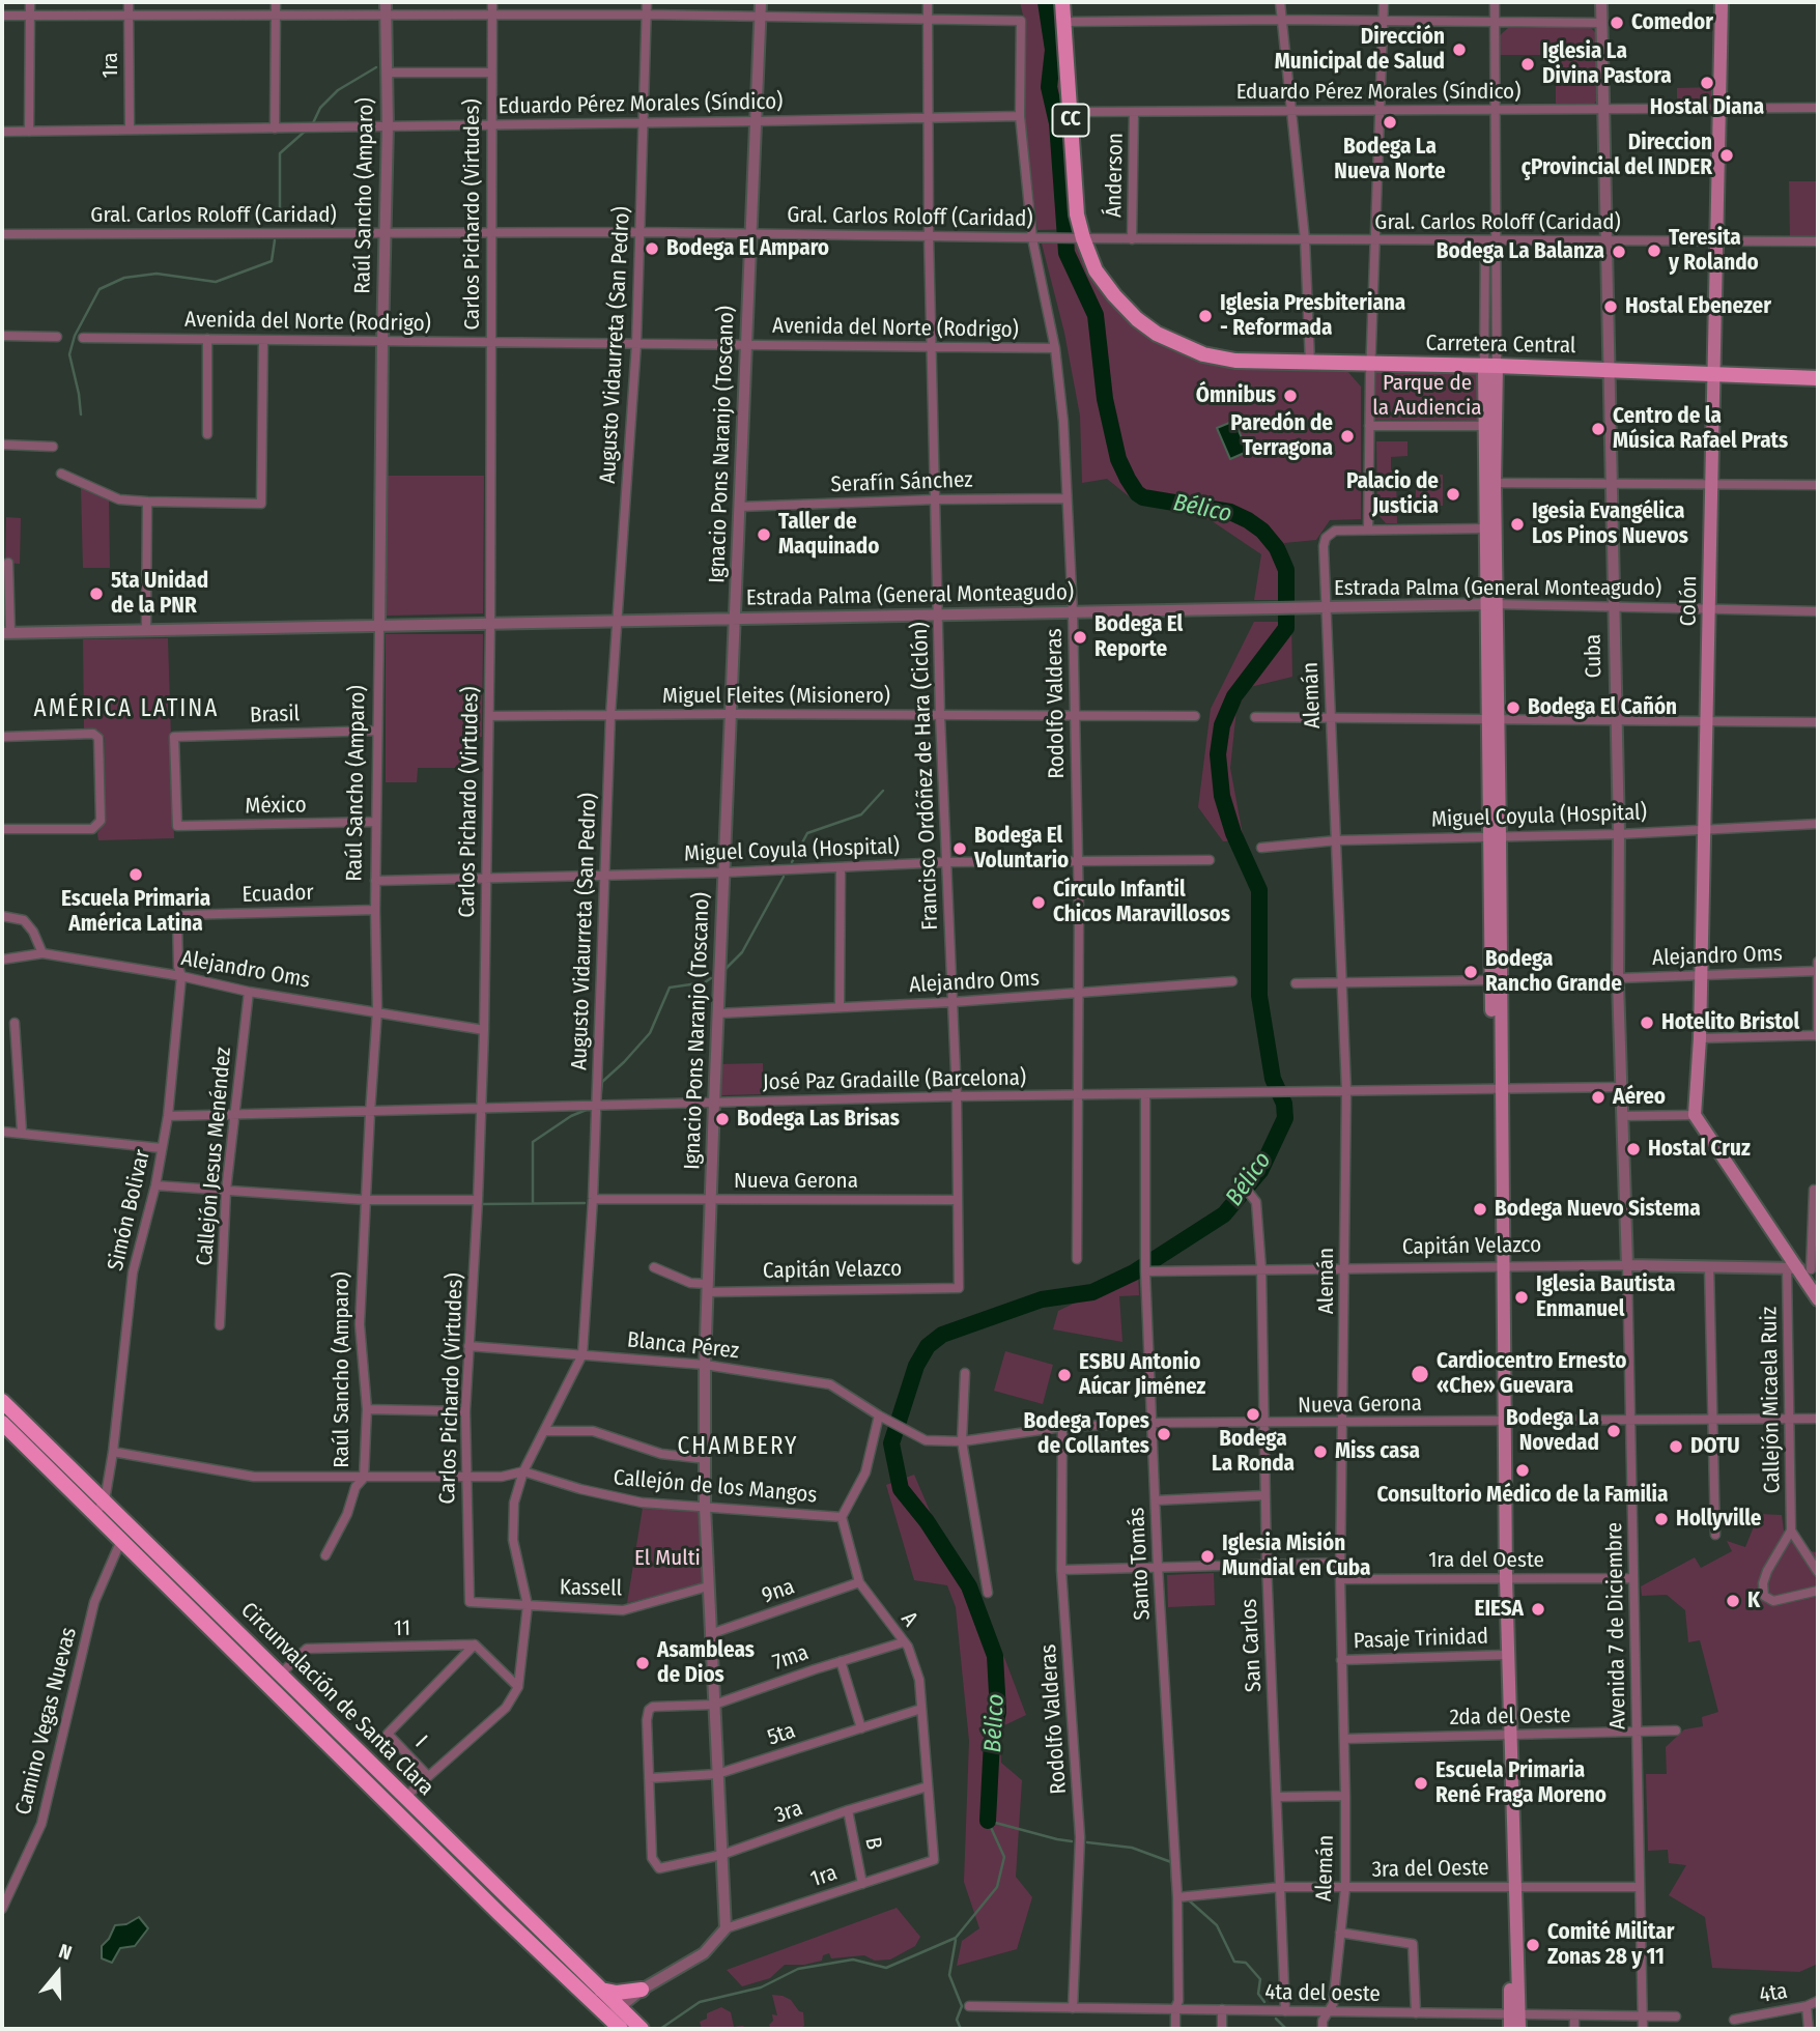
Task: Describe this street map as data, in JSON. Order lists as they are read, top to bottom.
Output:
{
  "streets": {
    "highway": ["Circunvalación de Santa Clara"],
    "main road": ["CC", "Carretera Central", "Colón"],
    "street": [
      "1ra",
      "Eduardo Pérez Morales (Síndico)",
      "Ánderson",
      "Raúl Sancho (Amparo)",
      "Carlos Pichardo (Virtudes)",
      "Gral. Carlos Roloff (Caridad)",
      "Avenida del Norte (Rodrigo)",
      "Augusto Vidaurreta (San Pedro)",
      "Ignacio Pons Naranjo (Toscano)",
      "Serafín Sánchez",
      "Estrada Palma (General Monteagudo)",
      "Cuba",
      "Alemán",
      "Miguel Fleites (Misionero)",
      "Rodolfo Valderas",
      "Brasil",
      "Francisco Ordóñez de Hara (Ciclón)",
      "México",
      "Miguel Coyula (Hospital)",
      "Ecuador",
      "Alejandro Oms",
      "José Paz Gradaille (Barcelona)",
      "Callejón Jesus Menéndez",
      "Nueva Gerona",
      "Simón Bolivar",
      "Capitán Velazco",
      "Blanca Pérez",
      "Callejón Micaela Ruiz",
      "Callejón de los Mangos",
      "1ra del Oeste",
      "Santo Tomás",
      "Kassell",
      "9na",
      "A",
      "Avenida 7 de Diciembre",
      "11",
      "Pasaje Trinidad",
      "San Carlos",
      "7ma",
      "2da del Oeste",
      "Camino Vegas Nuevas",
      "5ta",
      "I",
      "3ra",
      "B",
      "3ra del Oeste",
      "4ta del oeste",
      "4ta"
    ]
  },
  "crossings": [
    ["1ra", "Eduardo Pérez Morales (Síndico)"],
    ["1ra", "Ignacio Pons Naranjo (Toscano)"],
    ["1ra", "A"],
    ["1ra", "B"],
    ["Eduardo Pérez Morales (Síndico)", "Ánderson"],
    ["Eduardo Pérez Morales (Síndico)", "Raúl Sancho (Amparo)"],
    ["Eduardo Pérez Morales (Síndico)", "Carlos Pichardo (Virtudes)"],
    ["Eduardo Pérez Morales (Síndico)", "Augusto Vidaurreta (San Pedro)"],
    ["Eduardo Pérez Morales (Síndico)", "Carretera Central"],
    ["Eduardo Pérez Morales (Síndico)", "Ignacio Pons Naranjo (Toscano)"],
    ["Eduardo Pérez Morales (Síndico)", "Colón"],
    ["Eduardo Pérez Morales (Síndico)", "Cuba"],
    ["Eduardo Pérez Morales (Síndico)", "Rodolfo Valderas"],
    ["Eduardo Pérez Morales (Síndico)", "Francisco Ordóñez de Hara (Ciclón)"],
    ["Ánderson", "Gral. Carlos Roloff (Caridad)"],
    ["Raúl Sancho (Amparo)", "Gral. Carlos Roloff (Caridad)"],
    ["Raúl Sancho (Amparo)", "Avenida del Norte (Rodrigo)"],
    ["Raúl Sancho (Amparo)", "Estrada Palma (General Monteagudo)"],
    ["Raúl Sancho (Amparo)", "Brasil"],
    ["Raúl Sancho (Amparo)", "México"],
    ["Raúl Sancho (Amparo)", "Miguel Coyula (Hospital)"],
    ["Raúl Sancho (Amparo)", "Ecuador"],
    ["Raúl Sancho (Amparo)", "Alejandro Oms"],
    ["Raúl Sancho (Amparo)", "José Paz Gradaille (Barcelona)"],
    ["Raúl Sancho (Amparo)", "Callejón de los Mangos"],
    ["Carlos Pichardo (Virtudes)", "Gral. Carlos Roloff (Caridad)"],
    ["Carlos Pichardo (Virtudes)", "Avenida del Norte (Rodrigo)"],
    ["Carlos Pichardo (Virtudes)", "Estrada Palma (General Monteagudo)"],
    ["Carlos Pichardo (Virtudes)", "Miguel Fleites (Misionero)"],
    ["Carlos Pichardo (Virtudes)", "Miguel Coyula (Hospital)"],
    ["Carlos Pichardo (Virtudes)", "Alejandro Oms"],
    ["Carlos Pichardo (Virtudes)", "José Paz Gradaille (Barcelona)"],
    ["Carlos Pichardo (Virtudes)", "Blanca Pérez"],
    ["Carlos Pichardo (Virtudes)", "Callejón de los Mangos"],
    ["Carlos Pichardo (Virtudes)", "Kassell"],
    ["Gral. Carlos Roloff (Caridad)", "Augusto Vidaurreta (San Pedro)"],
    ["Gral. Carlos Roloff (Caridad)", "Carretera Central"],
    ["Gral. Carlos Roloff (Caridad)", "Ignacio Pons Naranjo (Toscano)"],
    ["Gral. Carlos Roloff (Caridad)", "Colón"],
    ["Gral. Carlos Roloff (Caridad)", "Cuba"],
    ["Gral. Carlos Roloff (Caridad)", "Rodolfo Valderas"],
    ["Gral. Carlos Roloff (Caridad)", "Francisco Ordóñez de Hara (Ciclón)"],
    ["Avenida del Norte (Rodrigo)", "Augusto Vidaurreta (San Pedro)"],
    ["Avenida del Norte (Rodrigo)", "Ignacio Pons Naranjo (Toscano)"],
    ["Avenida del Norte (Rodrigo)", "Rodolfo Valderas"],
    ["Avenida del Norte (Rodrigo)", "Francisco Ordóñez de Hara (Ciclón)"],
    ["Augusto Vidaurreta (San Pedro)", "Estrada Palma (General Monteagudo)"],
    ["Augusto Vidaurreta (San Pedro)", "Miguel Fleites (Misionero)"],
    ["Augusto Vidaurreta (San Pedro)", "Miguel Coyula (Hospital)"],
    ["Augusto Vidaurreta (San Pedro)", "José Paz Gradaille (Barcelona)"],
    ["Augusto Vidaurreta (San Pedro)", "Nueva Gerona"],
    ["Augusto Vidaurreta (San Pedro)", "Blanca Pérez"],
    ["Augusto Vidaurreta (San Pedro)", "Callejón de los Mangos"],
    ["Augusto Vidaurreta (San Pedro)", "Kassell"],
    ["Carretera Central", "Colón"],
    ["Carretera Central", "Cuba"],
    ["Ignacio Pons Naranjo (Toscano)", "Serafín Sánchez"],
    ["Ignacio Pons Naranjo (Toscano)", "Estrada Palma (General Monteagudo)"],
    ["Ignacio Pons Naranjo (Toscano)", "Miguel Fleites (Misionero)"],
    ["Ignacio Pons Naranjo (Toscano)", "Miguel Coyula (Hospital)"],
    ["Ignacio Pons Naranjo (Toscano)", "Alejandro Oms"],
    ["Ignacio Pons Naranjo (Toscano)", "José Paz Gradaille (Barcelona)"],
    ["Ignacio Pons Naranjo (Toscano)", "Nueva Gerona"],
    ["Ignacio Pons Naranjo (Toscano)", "Capitán Velazco"],
    ["Ignacio Pons Naranjo (Toscano)", "Blanca Pérez"],
    ["Ignacio Pons Naranjo (Toscano)", "Callejón de los Mangos"],
    ["Ignacio Pons Naranjo (Toscano)", "Kassell"],
    ["Ignacio Pons Naranjo (Toscano)", "9na"],
    ["Ignacio Pons Naranjo (Toscano)", "7ma"],
    ["Ignacio Pons Naranjo (Toscano)", "5ta"],
    ["Ignacio Pons Naranjo (Toscano)", "3ra"],
    ["Serafín Sánchez", "Rodolfo Valderas"],
    ["Serafín Sánchez", "Francisco Ordóñez de Hara (Ciclón)"],
    ["Estrada Palma (General Monteagudo)", "Colón"],
    ["Estrada Palma (General Monteagudo)", "Cuba"],
    ["Estrada Palma (General Monteagudo)", "Alemán"],
    ["Estrada Palma (General Monteagudo)", "Rodolfo Valderas"],
    ["Estrada Palma (General Monteagudo)", "Francisco Ordóñez de Hara (Ciclón)"],
    ["Colón", "Miguel Coyula (Hospital)"],
    ["Colón", "Alejandro Oms"],
    ["Cuba", "Miguel Coyula (Hospital)"],
    ["Cuba", "Alejandro Oms"],
    ["Cuba", "José Paz Gradaille (Barcelona)"],
    ["Cuba", "Capitán Velazco"],
    ["Cuba", "Avenida 7 de Diciembre"],
    ["Alemán", "Miguel Coyula (Hospital)"],
    ["Alemán", "José Paz Gradaille (Barcelona)"],
    ["Alemán", "Nueva Gerona"],
    ["Alemán", "Capitán Velazco"],
    ["Alemán", "1ra del Oeste"],
    ["Alemán", "Pasaje Trinidad"],
    ["Alemán", "2da del Oeste"],
    ["Alemán", "3ra del Oeste"],
    ["Alemán", "4ta del oeste"],
    ["Miguel Fleites (Misionero)", "Rodolfo Valderas"],
    ["Miguel Fleites (Misionero)", "Francisco Ordóñez de Hara (Ciclón)"],
    ["Rodolfo Valderas", "Francisco Ordóñez de Hara (Ciclón)"],
    ["Rodolfo Valderas", "Miguel Coyula (Hospital)"],
    ["Rodolfo Valderas", "Alejandro Oms"],
    ["Rodolfo Valderas", "José Paz Gradaille (Barcelona)"],
    ["Rodolfo Valderas", "Nueva Gerona"],
    ["Rodolfo Valderas", "4ta del oeste"],
    ["Brasil", "México"],
    ["Francisco Ordóñez de Hara (Ciclón)", "Miguel Coyula (Hospital)"],
    ["Francisco Ordóñez de Hara (Ciclón)", "Alejandro Oms"],
    ["Francisco Ordóñez de Hara (Ciclón)", "José Paz Gradaille (Barcelona)"],
    ["Francisco Ordóñez de Hara (Ciclón)", "Nueva Gerona"],
    ["Francisco Ordóñez de Hara (Ciclón)", "Capitán Velazco"],
    ["Ecuador", "Simón Bolivar"],
    ["Alejandro Oms", "Callejón Jesus Menéndez"],
    ["Alejandro Oms", "Simón Bolivar"],
    ["José Paz Gradaille (Barcelona)", "Callejón Jesus Menéndez"],
    ["José Paz Gradaille (Barcelona)", "Simón Bolivar"],
    ["José Paz Gradaille (Barcelona)", "Santo Tomás"],
    ["Nueva Gerona", "Blanca Pérez"],
    ["Nueva Gerona", "Callejón Micaela Ruiz"],
    ["Nueva Gerona", "Santo Tomás"],
    ["Nueva Gerona", "Avenida 7 de Diciembre"],
    ["Nueva Gerona", "San Carlos"],
    ["Simón Bolivar", "Callejón de los Mangos"],
    ["Simón Bolivar", "Circunvalación de Santa Clara"],
    ["Capitán Velazco", "Callejón Micaela Ruiz"],
    ["Capitán Velazco", "Santo Tomás"],
    ["Capitán Velazco", "Avenida 7 de Diciembre"],
    ["Capitán Velazco", "San Carlos"],
    ["Callejón de los Mangos", "A"],
    ["1ra del Oeste", "Avenida 7 de Diciembre"],
    ["Santo Tomás", "3ra del Oeste"],
    ["Santo Tomás", "4ta del oeste"],
    ["9na", "A"],
    ["A", "7ma"],
    ["A", "5ta"],
    ["A", "3ra"],
    ["Avenida 7 de Diciembre", "2da del Oeste"],
    ["Avenida 7 de Diciembre", "3ra del Oeste"],
    ["Avenida 7 de Diciembre", "4ta del oeste"],
    ["11", "Circunvalación de Santa Clara"],
    ["11", "I"],
    ["San Carlos", "3ra del Oeste"],
    ["San Carlos", "4ta del oeste"],
    ["7ma", "5ta"],
    ["7ma", "3ra"],
    ["Circunvalación de Santa Clara", "Camino Vegas Nuevas"],
    ["5ta", "3ra"],
    ["3ra", "B"]
  ],
  "districts": ["AMÉRICA LATINA", "CHAMBERY"],
  "water": ["Bélico"],
  "parks": ["Parque de la Audiencia", "El Multi"],
  "places": [
    "Comedor",
    "Dirección Municipal de Salud",
    "Iglesia La Divina Pastora",
    "Hostal Diana",
    "Bodega La Nueva Norte",
    "Direccion çProvincial del INDER",
    "Bodega El Amparo",
    "Teresita y Rolando",
    "Bodega La Balanza",
    "Hostal Ebenezer",
    "Iglesia Presbiteriana - Reformada",
    "Ómnibus",
    "Centro de la Música Rafael Prats",
    "Paredón de Terragona",
    "Palacio de Justicia",
    "Igesia Evangélica Los Pinos Nuevos",
    "Taller de Maquinado",
    "5ta Unidad de la PNR",
    "Bodega El Reporte",
    "Bodega El Cañón",
    "Bodega El Voluntario",
    "Escuela Primaria América Latina",
    "Círculo Infantil Chicos Maravillosos",
    "Bodega Rancho Grande",
    "Hotelito Bristol",
    "Aéreo",
    "Bodega Las Brisas",
    "Hostal Cruz",
    "Bodega Nuevo Sistema",
    "Iglesia Bautista Enmanuel",
    "Cardiocentro Ernesto «Che» Guevara",
    "ESBU Antonio Aúcar Jiménez",
    "Bodega La Ronda",
    "Bodega La Novedad",
    "Bodega Topes de Collantes",
    "DOTU",
    "Miss casa",
    "Consultorio Médico de la Familia",
    "Hollyville",
    "Iglesia Misión Mundial en Cuba",
    "K",
    "EIESA",
    "Asambleas de Dios",
    "Escuela Primaria René Fraga Moreno",
    "Comité Militar Zonas 28 y 11"
  ],
  "north": "top"
}
